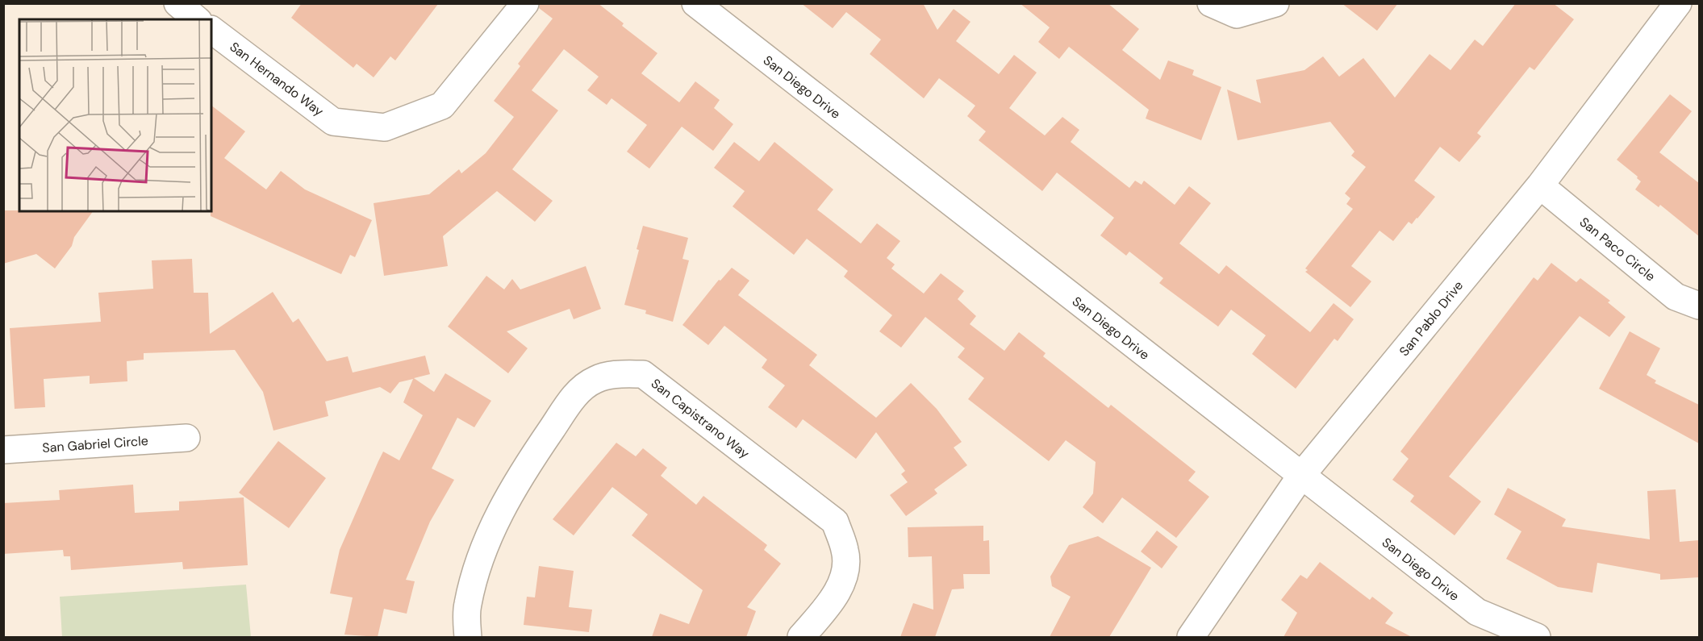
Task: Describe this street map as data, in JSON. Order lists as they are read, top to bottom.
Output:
{
  "streets": {
    "street": [
      "San Hernando Way",
      "San Diego Drive",
      "San Paco Circle",
      "San Pablo Drive",
      "San Capistrano Way",
      "San Gabriel Circle"
    ]
  },
  "crossings": [
    ["San Diego Drive", "San Pablo Drive"],
    ["San Paco Circle", "San Pablo Drive"]
  ]
}
